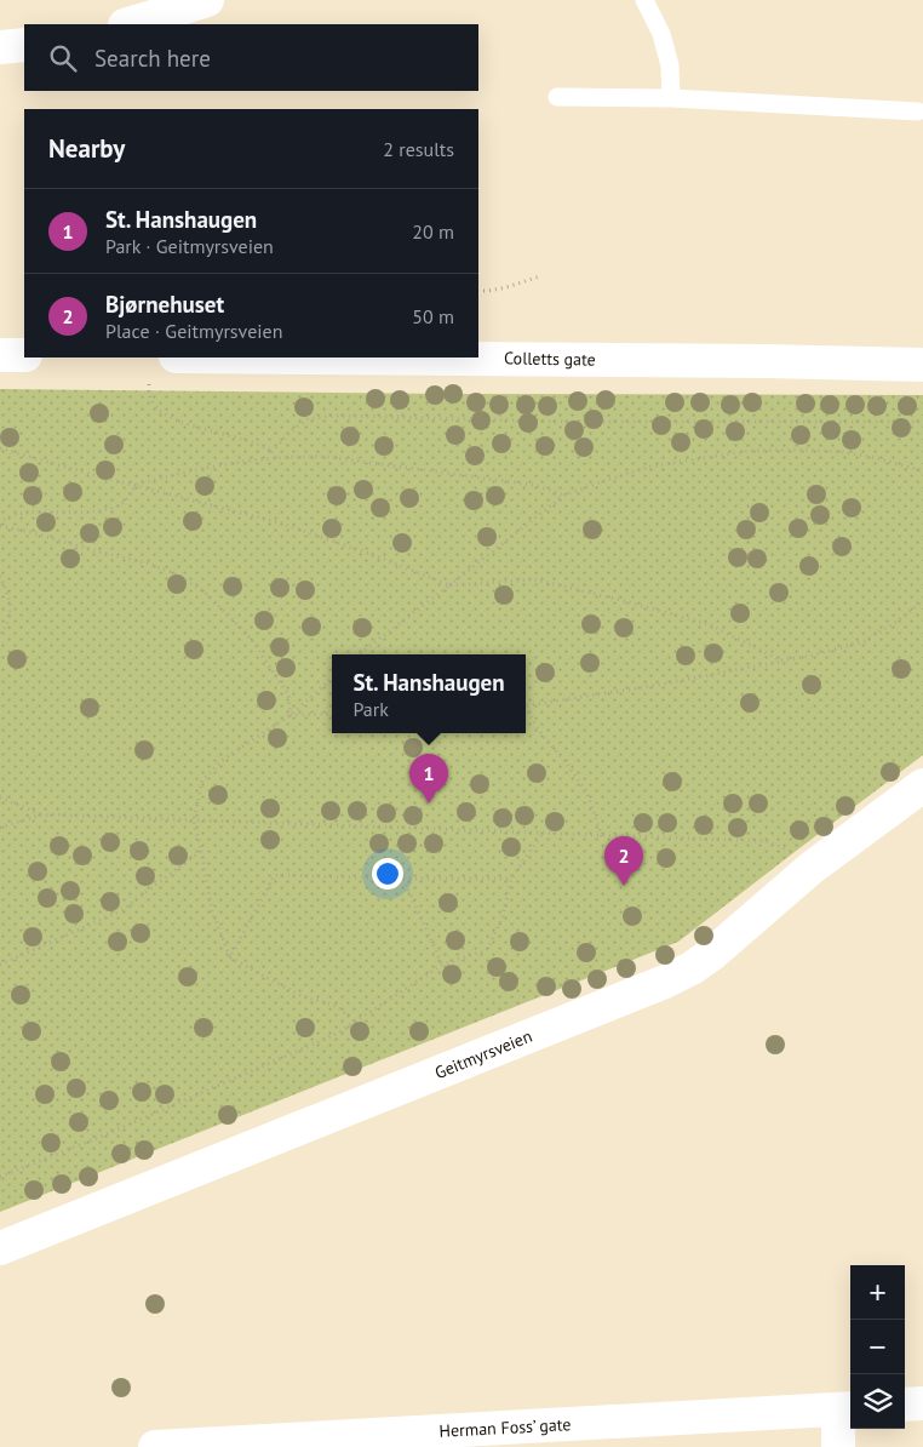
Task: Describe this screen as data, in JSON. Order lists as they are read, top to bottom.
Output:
{
  "streets": {
    "street": ["Colletts gate", "Geitmyrsveien", "Herman Foss’ gate"]
  },
  "page": {
    "search": "Search here",
    "heading": ["Nearby", "2 results"],
    "list": [
      {
        "mark": "1",
        "name": "St. Hanshaugen",
        "note": "Park · Geitmyrsveien",
        "value": "20 m"
      },
      {
        "mark": "2",
        "name": "Bjørnehuset",
        "note": "Place · Geitmyrsveien",
        "value": "50 m"
      }
    ],
    "popup": ["St. Hanshaugen", "Park"],
    "pins": ["1", "2"],
    "map_buttons": ["+", "−"]
  }
}
